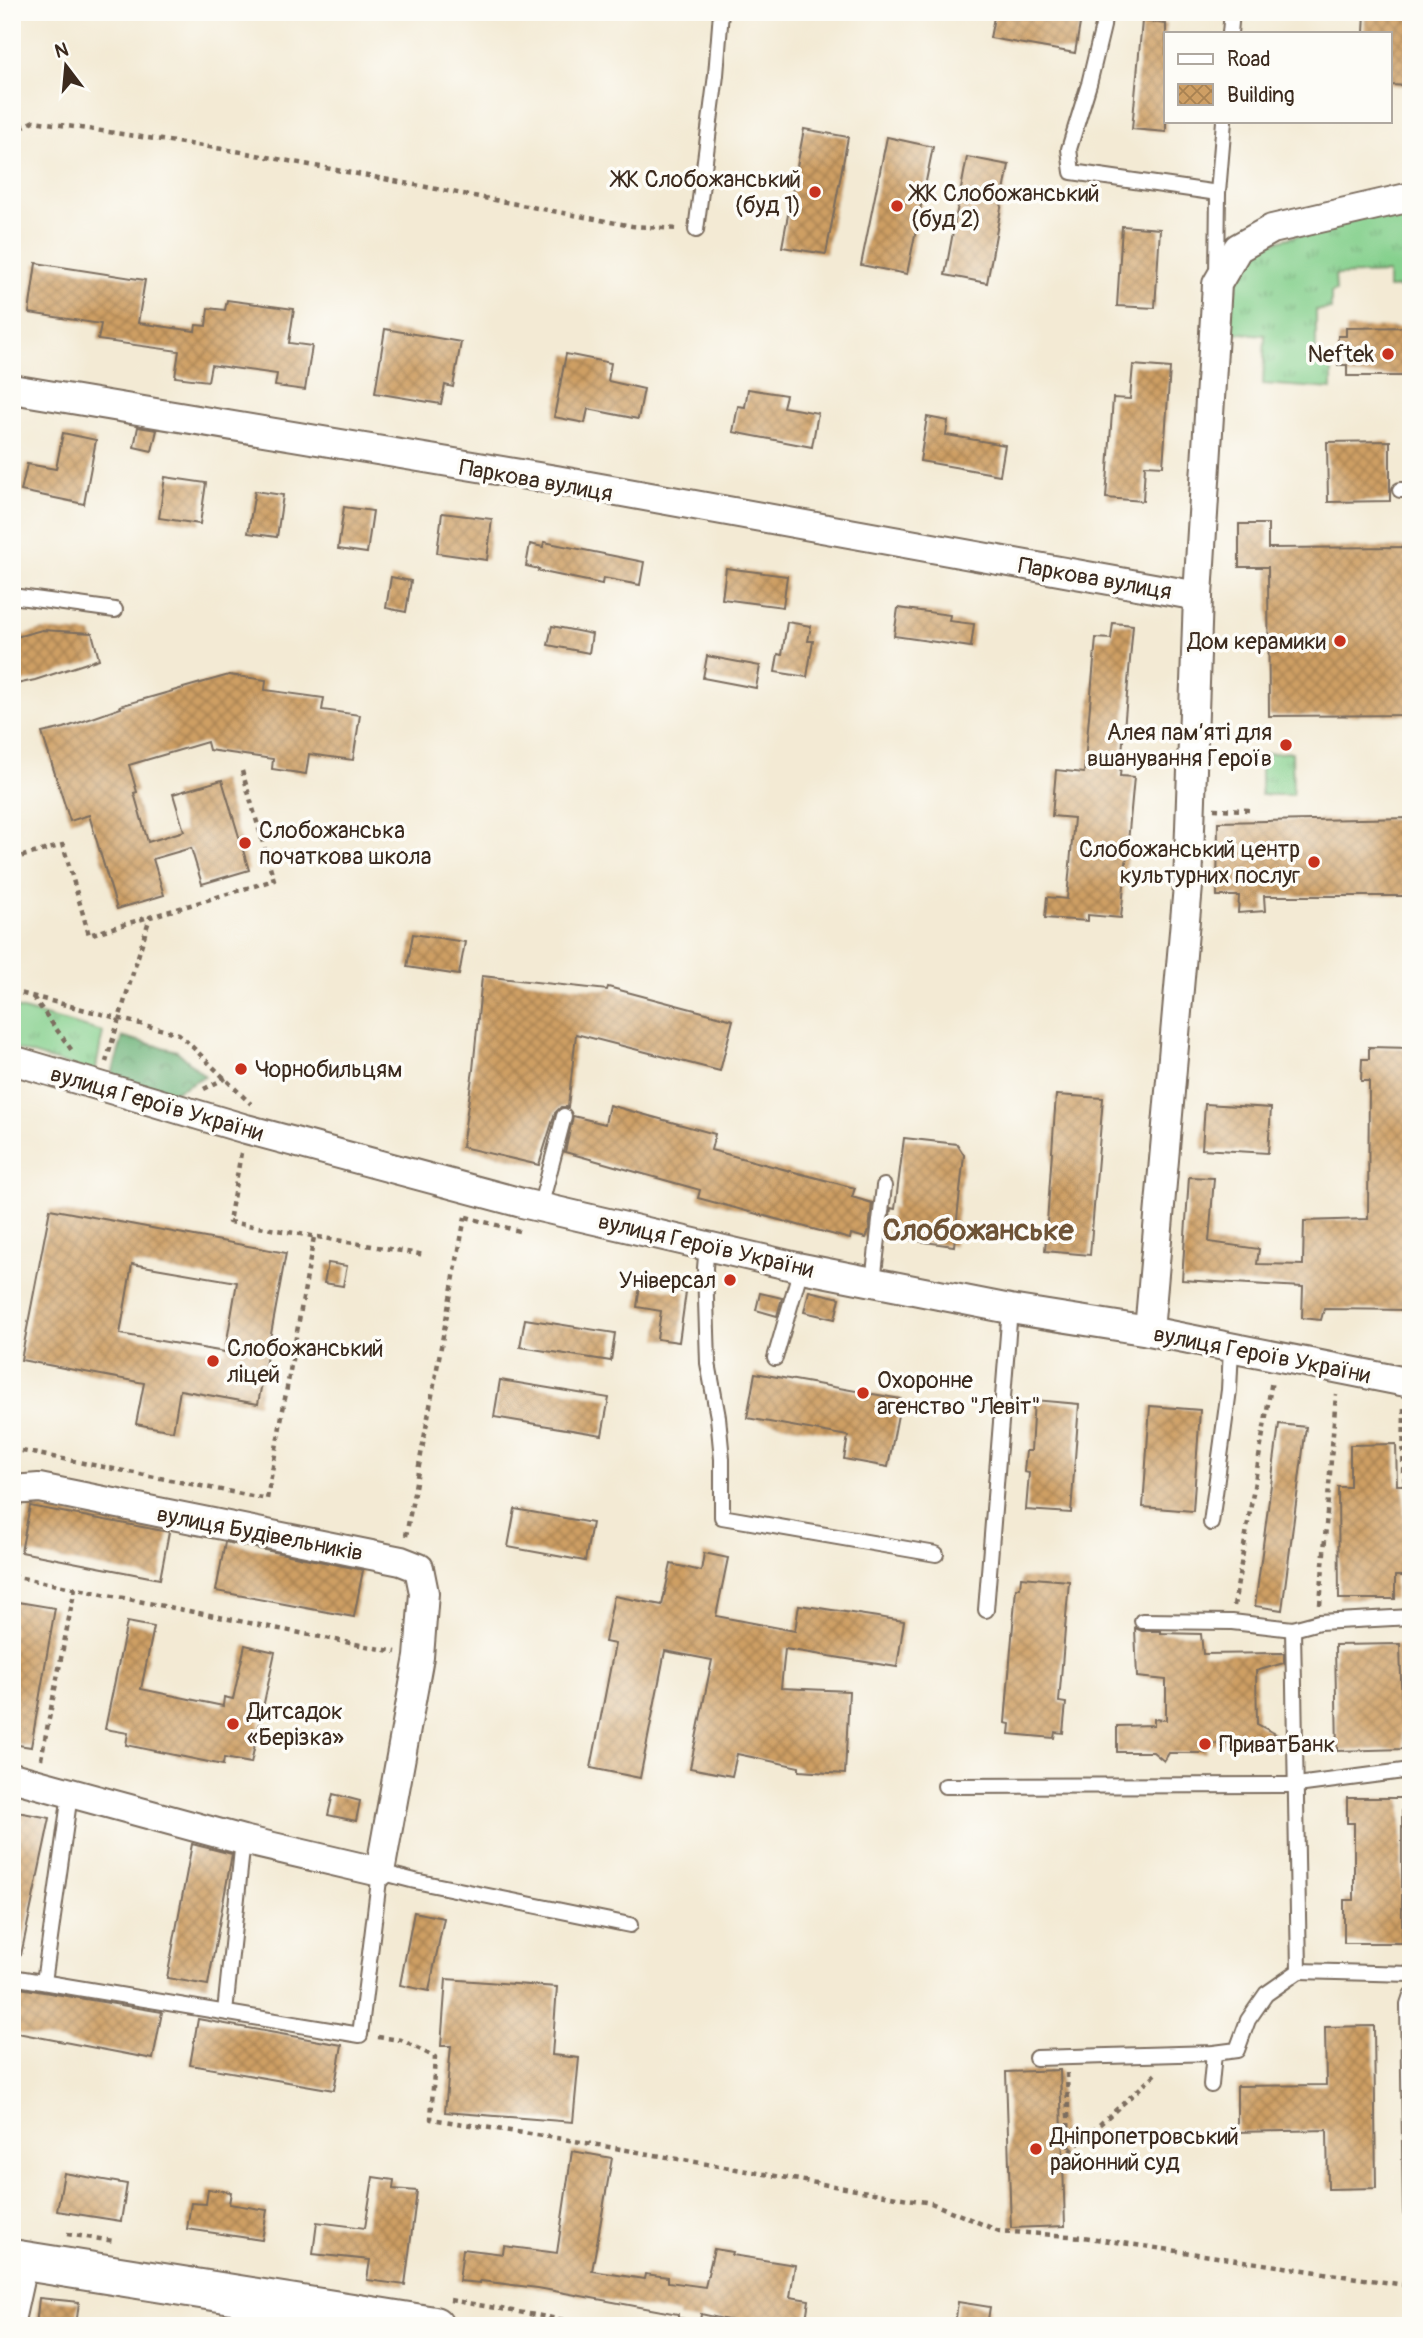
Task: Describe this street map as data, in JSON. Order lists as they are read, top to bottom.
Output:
{
  "streets": {
    "street": ["Паркова вулиця", "вулиця Героїв України", "вулиця Будівельників"]
  },
  "districts": ["Слобожанське"],
  "places": [
    "ЖК Слобожанський (буд 1)",
    "ЖК Слобожанський (буд 2)",
    "Neftek",
    "Дом керамики",
    "Алея пам’яті для вшанування Героїв",
    "Cлобожанська початкова школа",
    "Слобожанський центр культурних послуг",
    "Чорнобильцям",
    "Універсал",
    "Слобожанський ліцей",
    "Охоронне агенство \"Левіт\"",
    "Дитсадок «Берізка»",
    "ПриватБанк",
    "Дніпропетровський районний суд"
  ],
  "legend": ["Road", "Building"],
  "north": "top"
}
